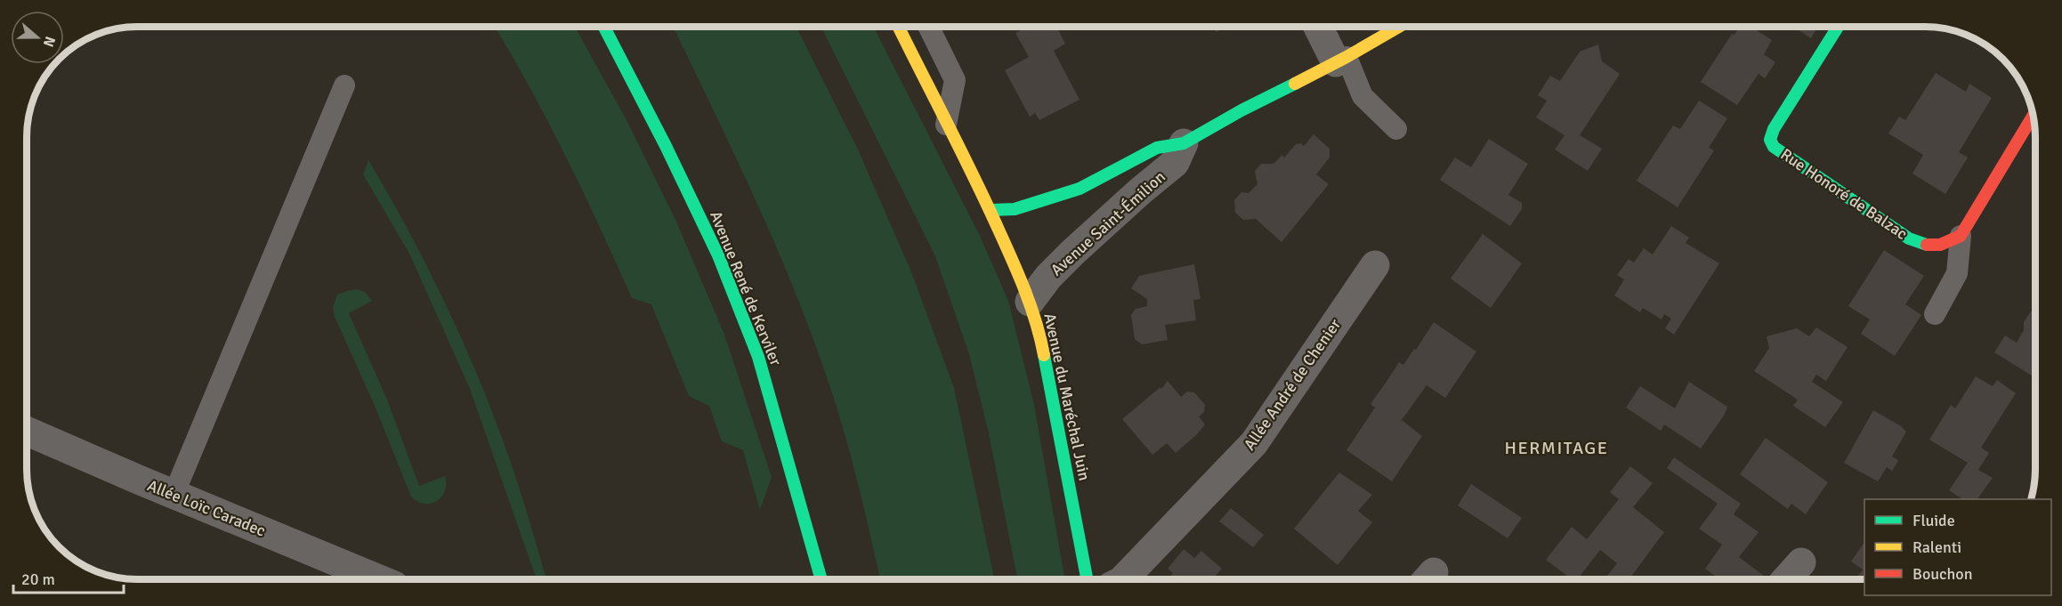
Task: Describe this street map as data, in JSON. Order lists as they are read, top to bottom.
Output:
{
  "streets": {
    "main road": [
      "Rue Honoré de Balzac",
      "Avenue Saint-Émilion",
      "Avenue René de Kerviler",
      "Avenue du Maréchal Juin"
    ],
    "street": ["Allée André de Chenier", "Allée Loïc Caradec"]
  },
  "crossings": [
    ["Avenue Saint-Émilion", "Avenue du Maréchal Juin"]
  ],
  "districts": ["HERMITAGE"],
  "legend": ["Fluide", "Ralenti", "Bouchon"],
  "scale_bar": "20 m",
  "north": "right"
}
